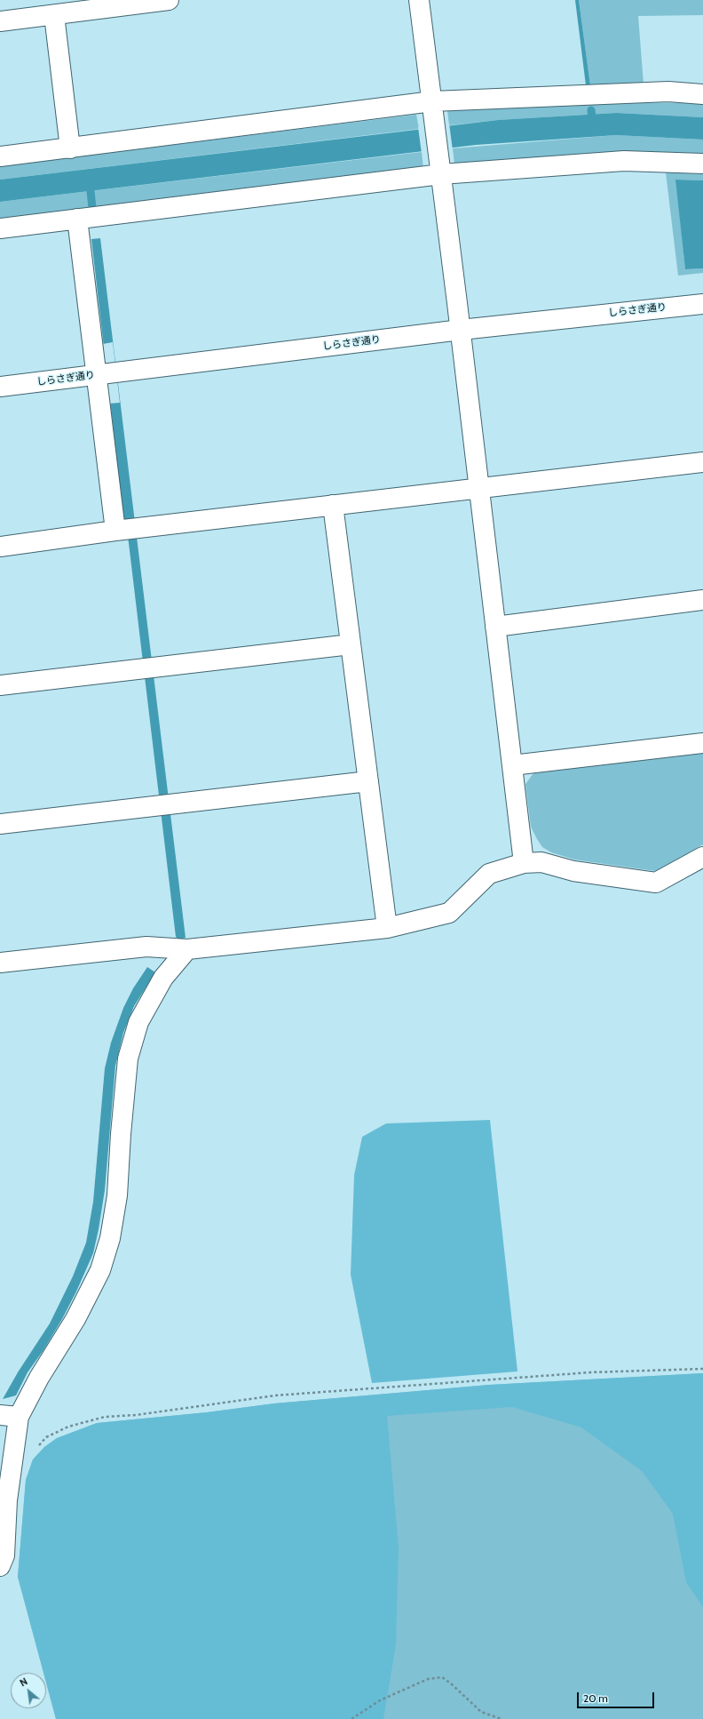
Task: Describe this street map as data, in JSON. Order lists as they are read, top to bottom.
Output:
{
  "streets": {
    "street": ["しらさぎ通り"]
  },
  "scale_bar": "20 m",
  "north": "top left"
}
